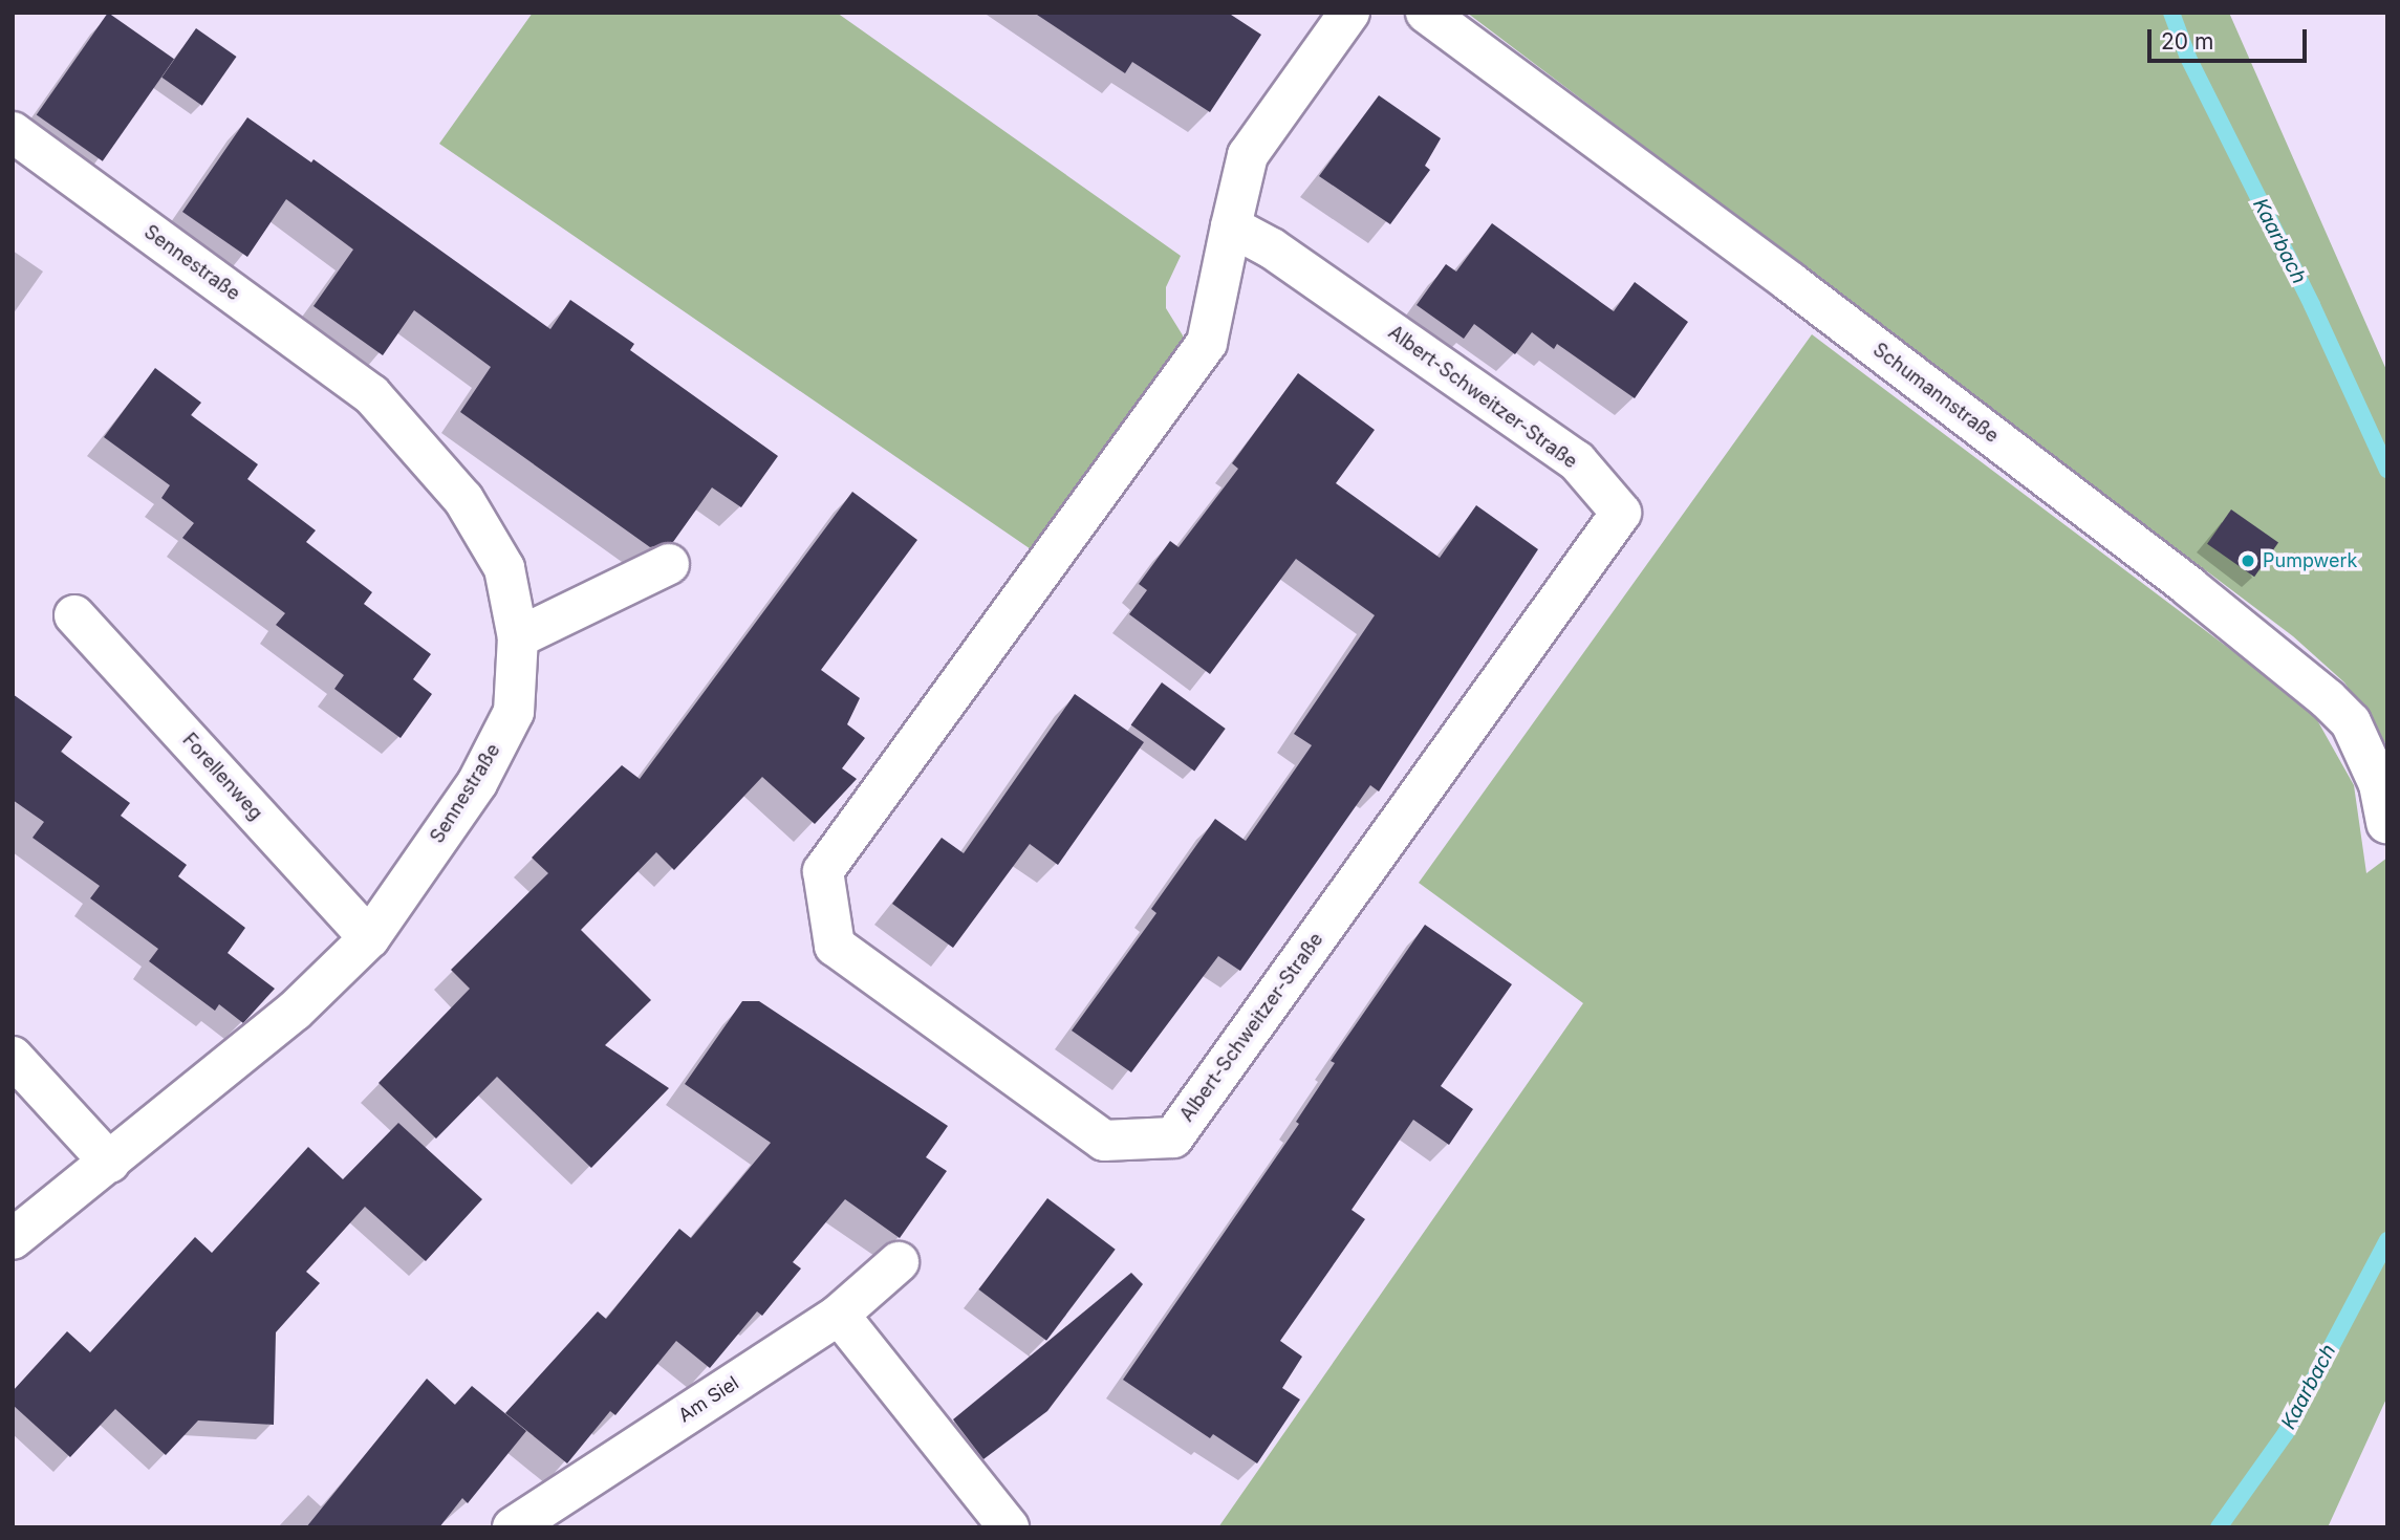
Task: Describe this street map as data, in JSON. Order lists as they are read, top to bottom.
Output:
{
  "streets": {
    "street": [
      "Sennestraße",
      "Schumannstraße",
      "Albert-Schweitzer-Straße",
      "Forellenweg",
      "Am Siel"
    ]
  },
  "crossings": [
    ["Sennestraße", "Forellenweg"]
  ],
  "water": ["Kaarbach"],
  "places": ["Pumpwerk"],
  "scale_bar": "20 m"
}
